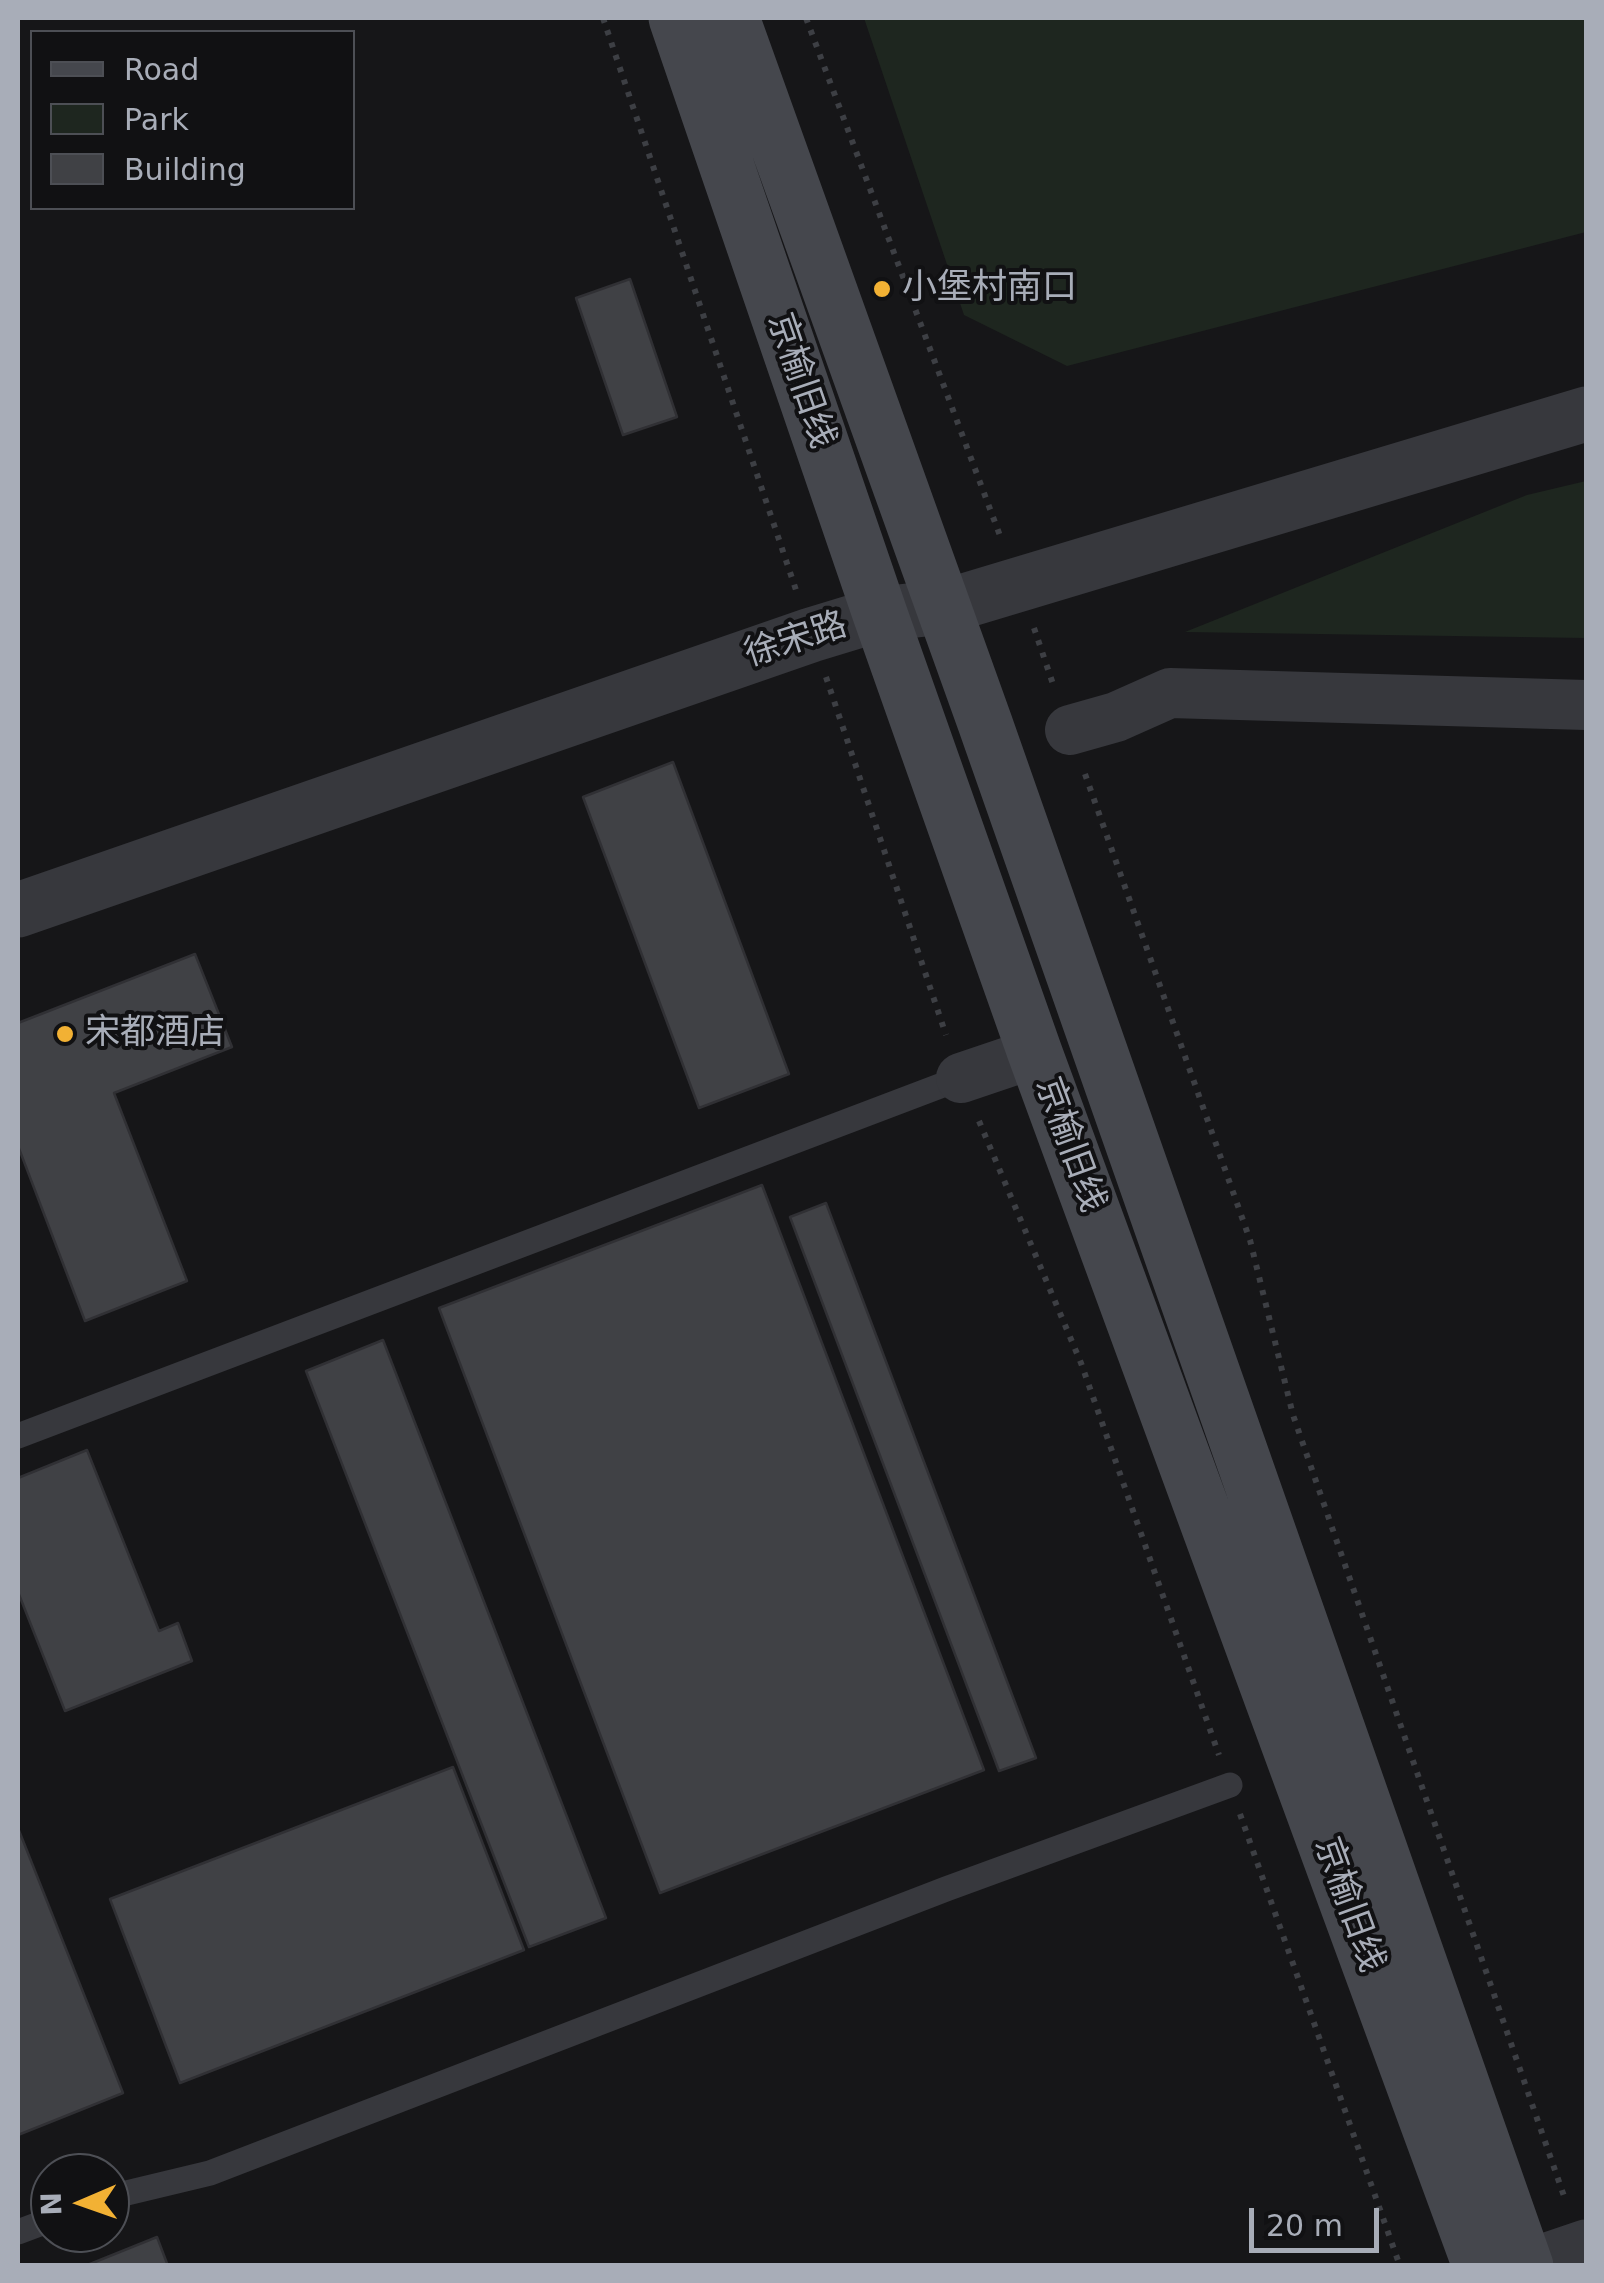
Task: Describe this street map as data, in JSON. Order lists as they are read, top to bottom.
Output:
{
  "streets": {
    "main road": ["京榆旧线"],
    "street": ["徐宋路"]
  },
  "crossings": [
    ["京榆旧线", "徐宋路"]
  ],
  "places": ["小堡村南口", "宋都酒店"],
  "legend": ["Road", "Park", "Building"],
  "scale_bar": "20 m",
  "north": "left"
}
